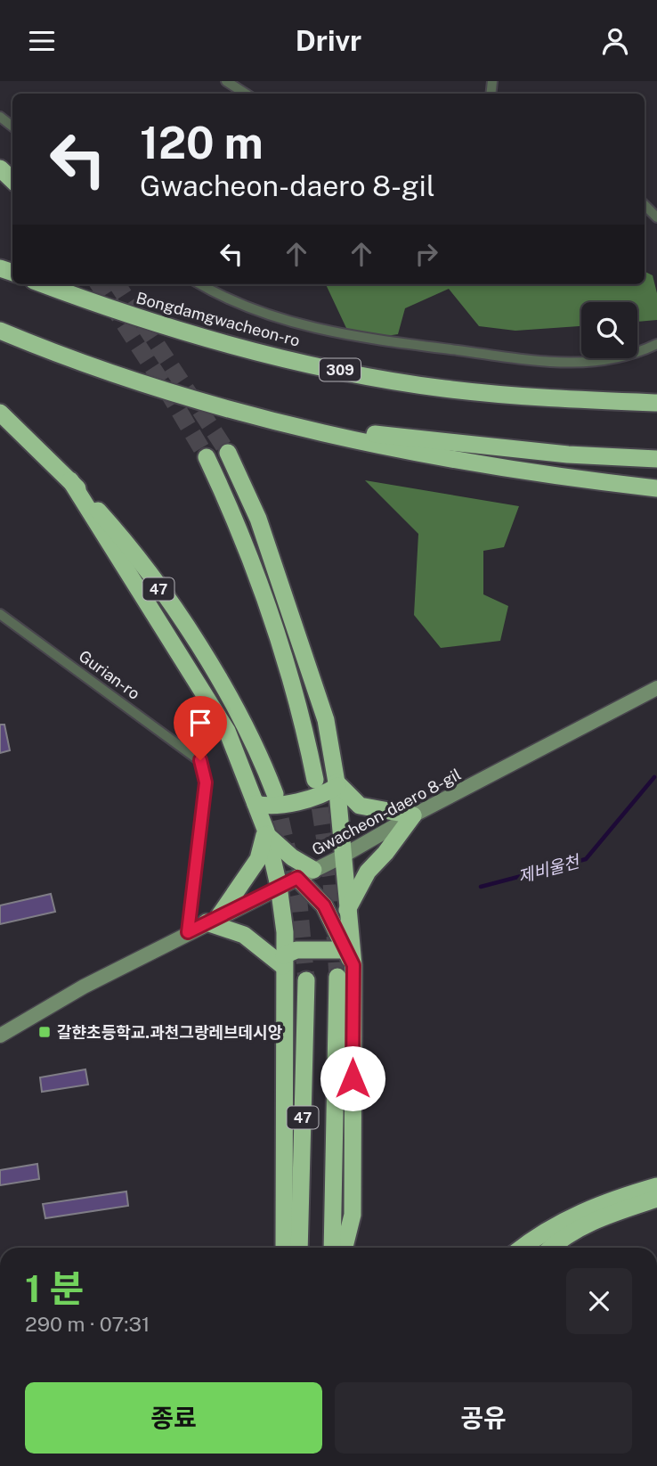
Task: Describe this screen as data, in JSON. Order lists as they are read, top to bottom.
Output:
{
  "streets": {
    "highway": ["Bongdamgwacheon-ro", "309", "47"],
    "street": ["Gurian-ro", "Gwacheon-daero 8-gil"]
  },
  "crossings": [
    ["Gurian-ro", "Gwacheon-daero 8-gil"]
  ],
  "water": ["제비울천"],
  "places": {
    "transit": ["갈햔초등학교.과천그랑레브데시앙"]
  },
  "page": {
    "header": "Drivr",
    "turn": ["120 m", "Gwacheon-daero 8-gil"],
    "heading": ["1 분", "290 m · 07:31"],
    "buttons": ["종료", "공유"]
  }
}
